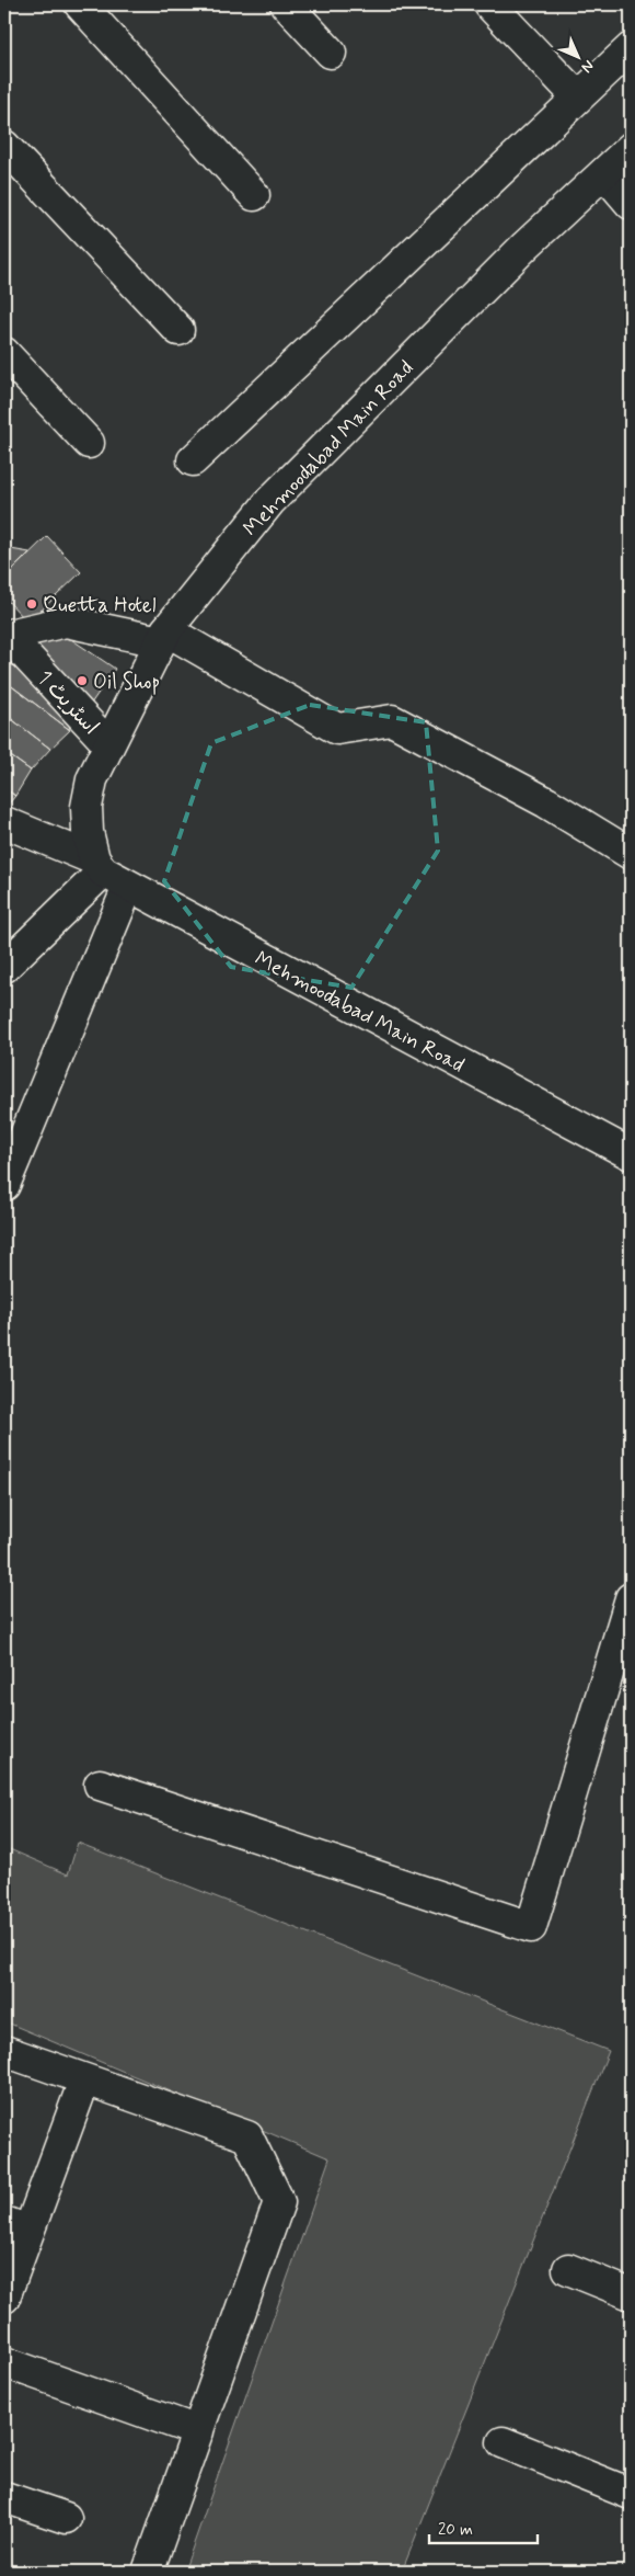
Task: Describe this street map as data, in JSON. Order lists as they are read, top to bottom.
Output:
{
  "streets": {
    "street": ["Mehmoodabad Main Road", "اسٹریٹ 1"]
  },
  "crossings": [
    ["Mehmoodabad Main Road", "اسٹریٹ 1"]
  ],
  "places": ["Quetta Hotel", "Oil Shop"],
  "scale_bar": "20 m",
  "north": "bottom right"
}
